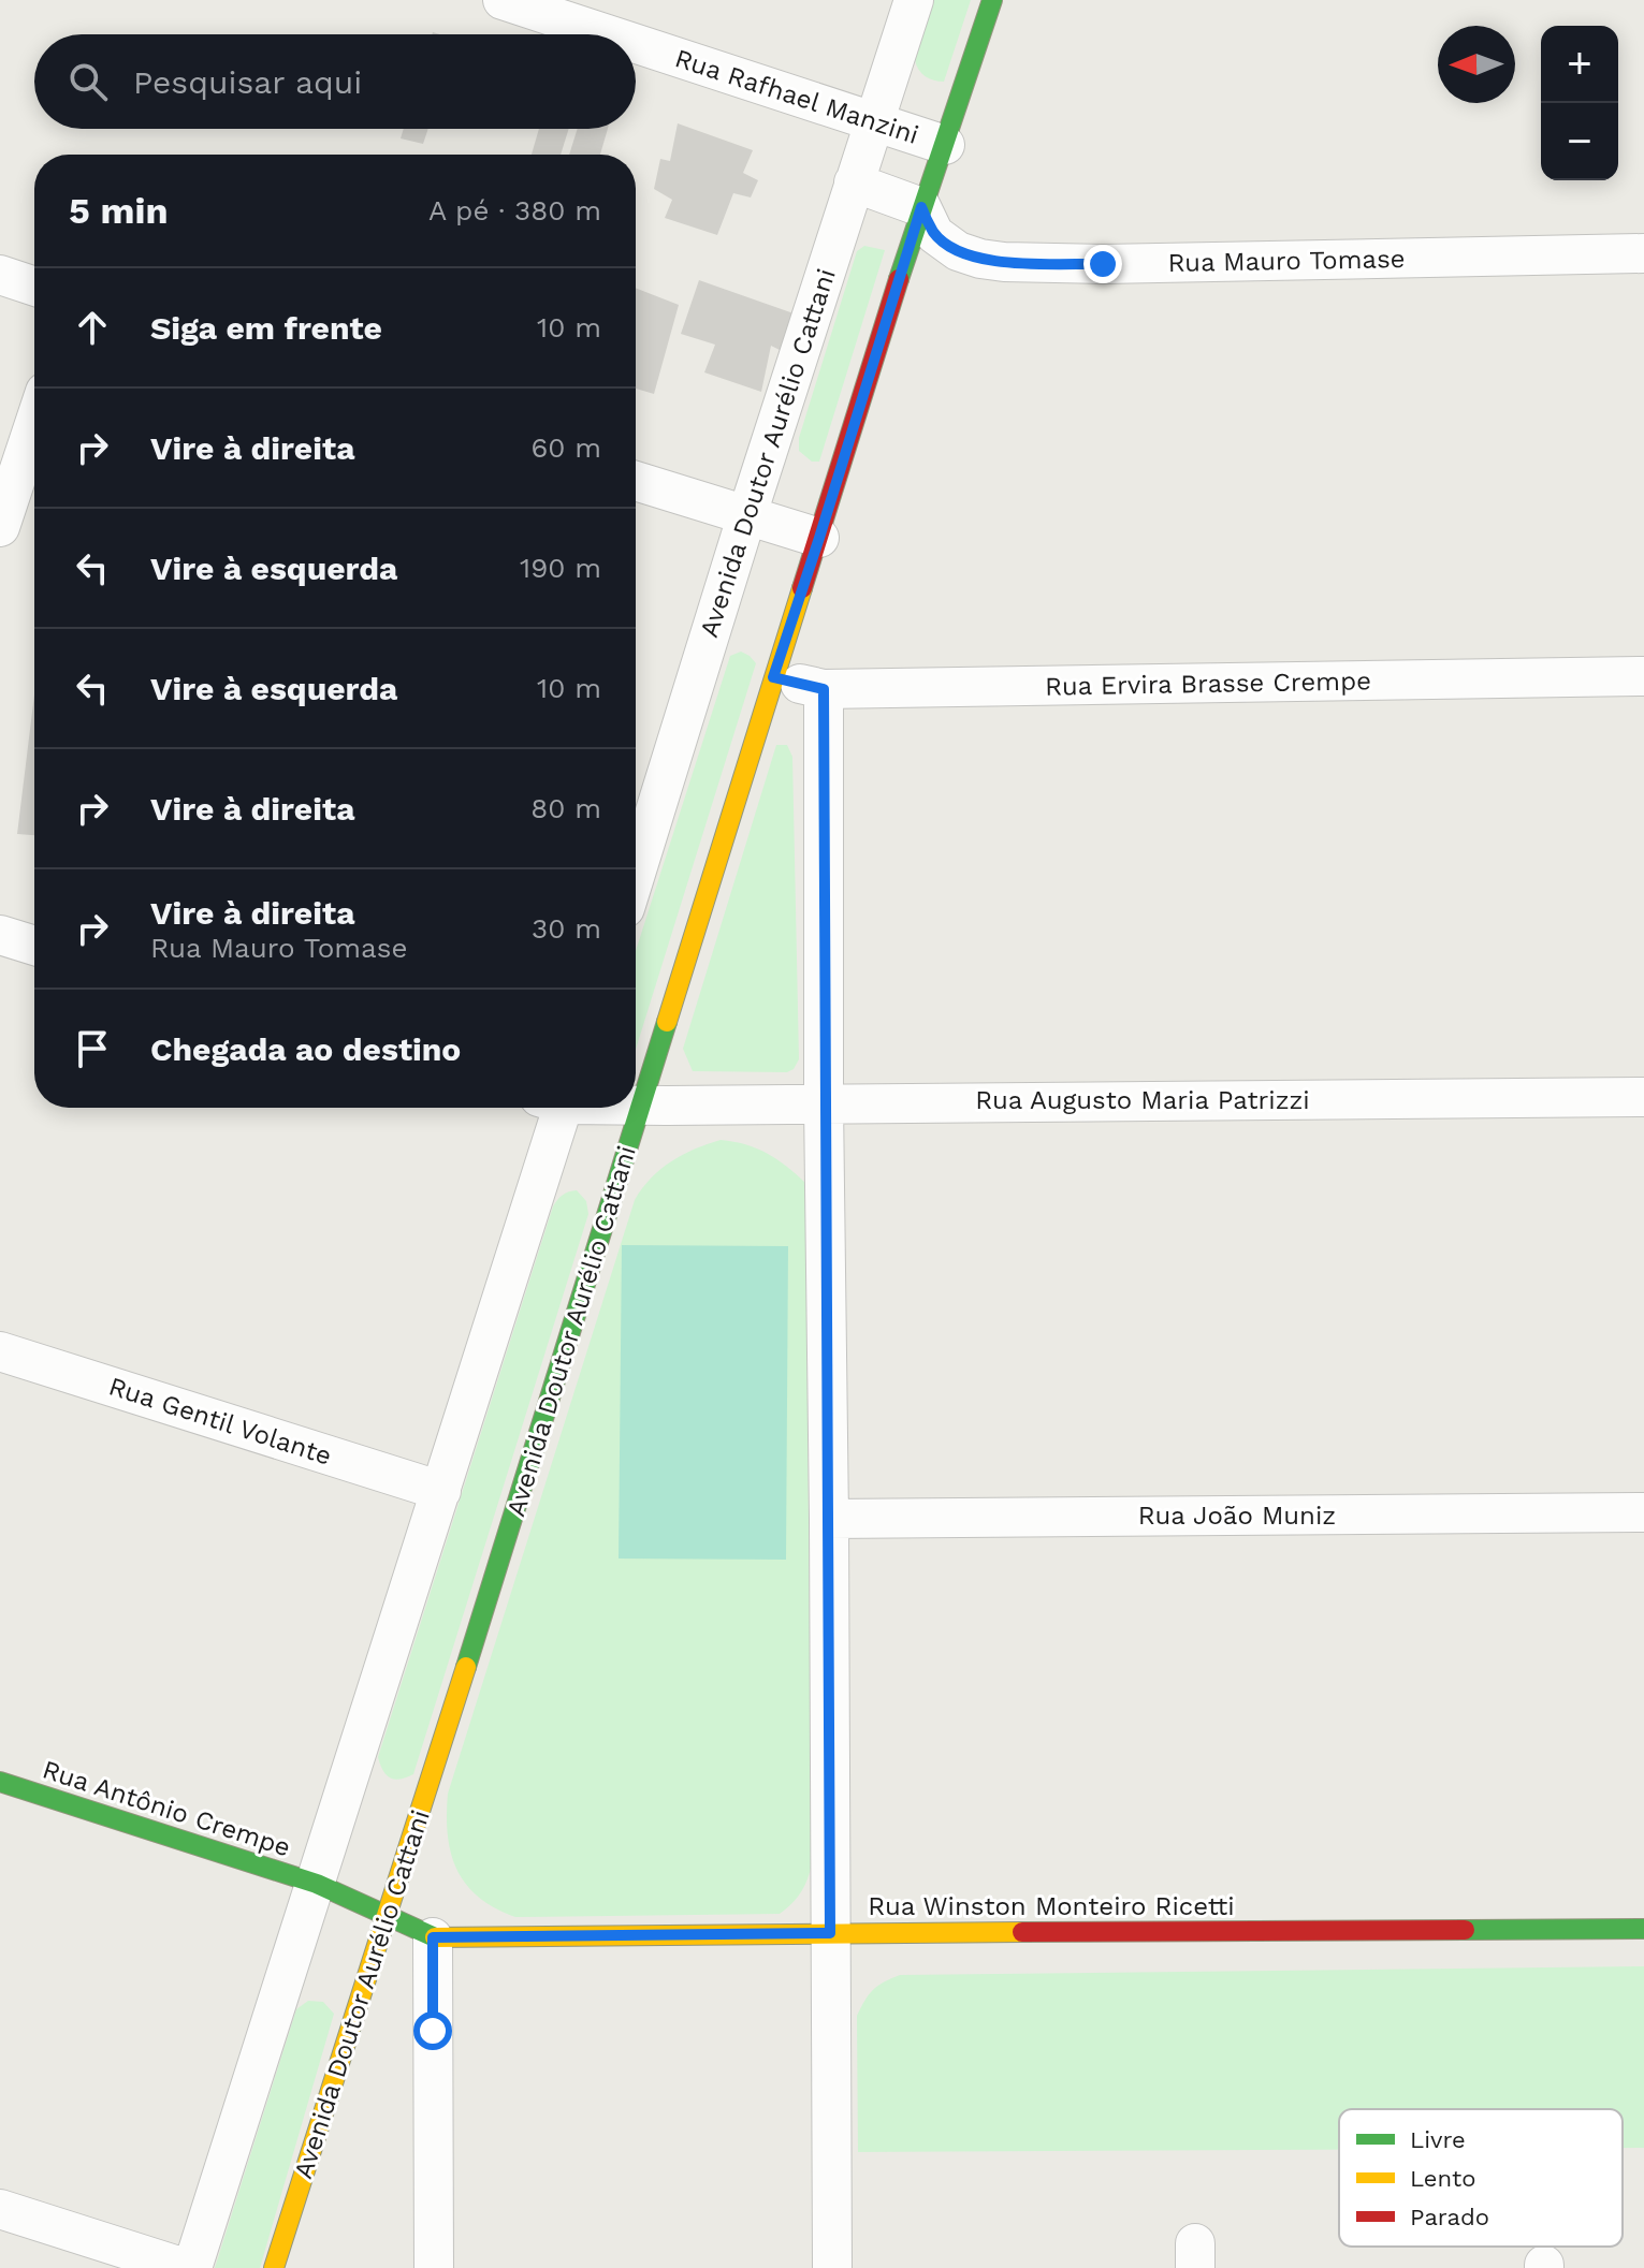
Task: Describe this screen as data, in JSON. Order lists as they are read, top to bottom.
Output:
{
  "streets": {
    "street": [
      "Rua Rafhael Manzini",
      "Rua Mauro Tomase",
      "Avenida Doutor Aurélio Cattani",
      "Rua Ervira Brasse Crempe",
      "Rua Augusto Maria Patrizzi",
      "Rua Gentil Volante",
      "Rua João Muniz",
      "Rua Antônio Crempe",
      "Rua Winston Monteiro Ricetti"
    ]
  },
  "crossings": [
    ["Rua Rafhael Manzini", "Avenida Doutor Aurélio Cattani"],
    ["Rua Mauro Tomase", "Avenida Doutor Aurélio Cattani"],
    ["Avenida Doutor Aurélio Cattani", "Rua Ervira Brasse Crempe"],
    ["Avenida Doutor Aurélio Cattani", "Rua Augusto Maria Patrizzi"],
    ["Avenida Doutor Aurélio Cattani", "Rua Winston Monteiro Ricetti"],
    ["Rua Antônio Crempe", "Rua Winston Monteiro Ricetti"]
  ],
  "legend": ["Livre", "Lento", "Parado"],
  "north": "left",
  "page": {
    "map_buttons": ["+", "−"],
    "search": "Pesquisar aqui",
    "heading": ["5 min", "A pé · 380 m"],
    "list": [
      ["Siga em frente", "10 m"],
      ["Vire à direita", "60 m"],
      ["Vire à esquerda", "190 m"],
      ["Vire à esquerda", "10 m"],
      ["Vire à direita", "80 m"],
      ["Vire à direita", "Rua Mauro Tomase", "30 m"],
      "Chegada ao destino"
    ]
  }
}
